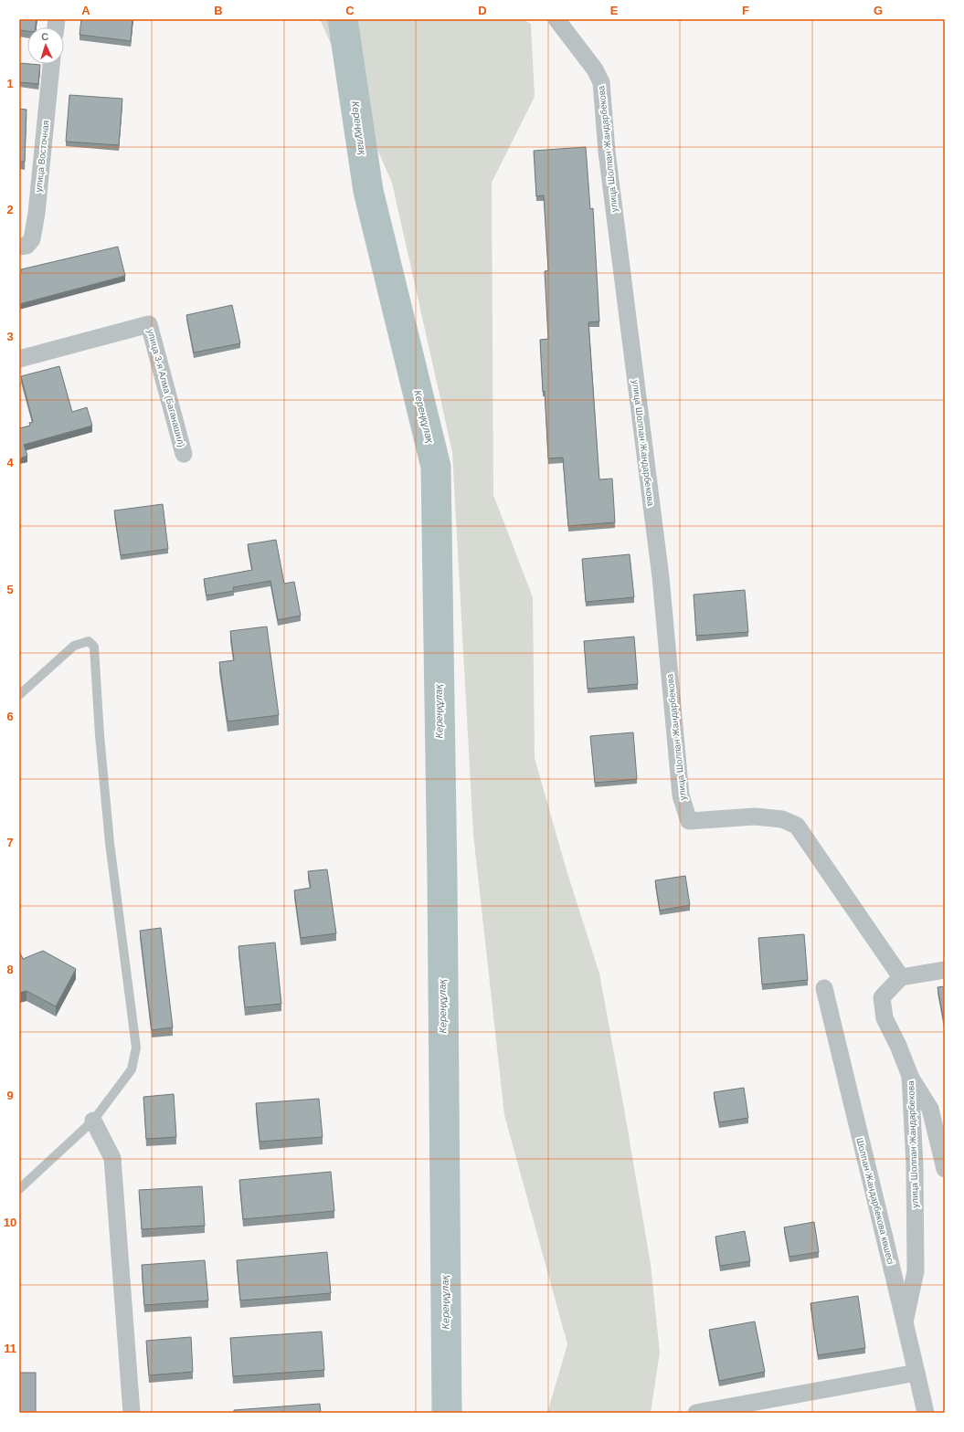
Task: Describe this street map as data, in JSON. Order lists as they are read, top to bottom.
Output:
{
  "streets": {
    "street": [
      "улица Шолпан Жандарбекова",
      "улица Восточная",
      "улица 3-я Алма (Баганашил)",
      "Шолпан Жандарбекова көшесі"
    ]
  },
  "crossings": [
    ["улица Шолпан Жандарбекова", "Шолпан Жандарбекова көшесі"]
  ],
  "water": ["Кереңқұлақ"],
  "north": "top",
  "grid": {
    "columns": [
      "A",
      "B",
      "C",
      "D",
      "E",
      "F",
      "G"
    ],
    "rows": [
      "1",
      "2",
      "3",
      "4",
      "5",
      "6",
      "7",
      "8",
      "9",
      "10",
      "11"
    ]
  }
}
